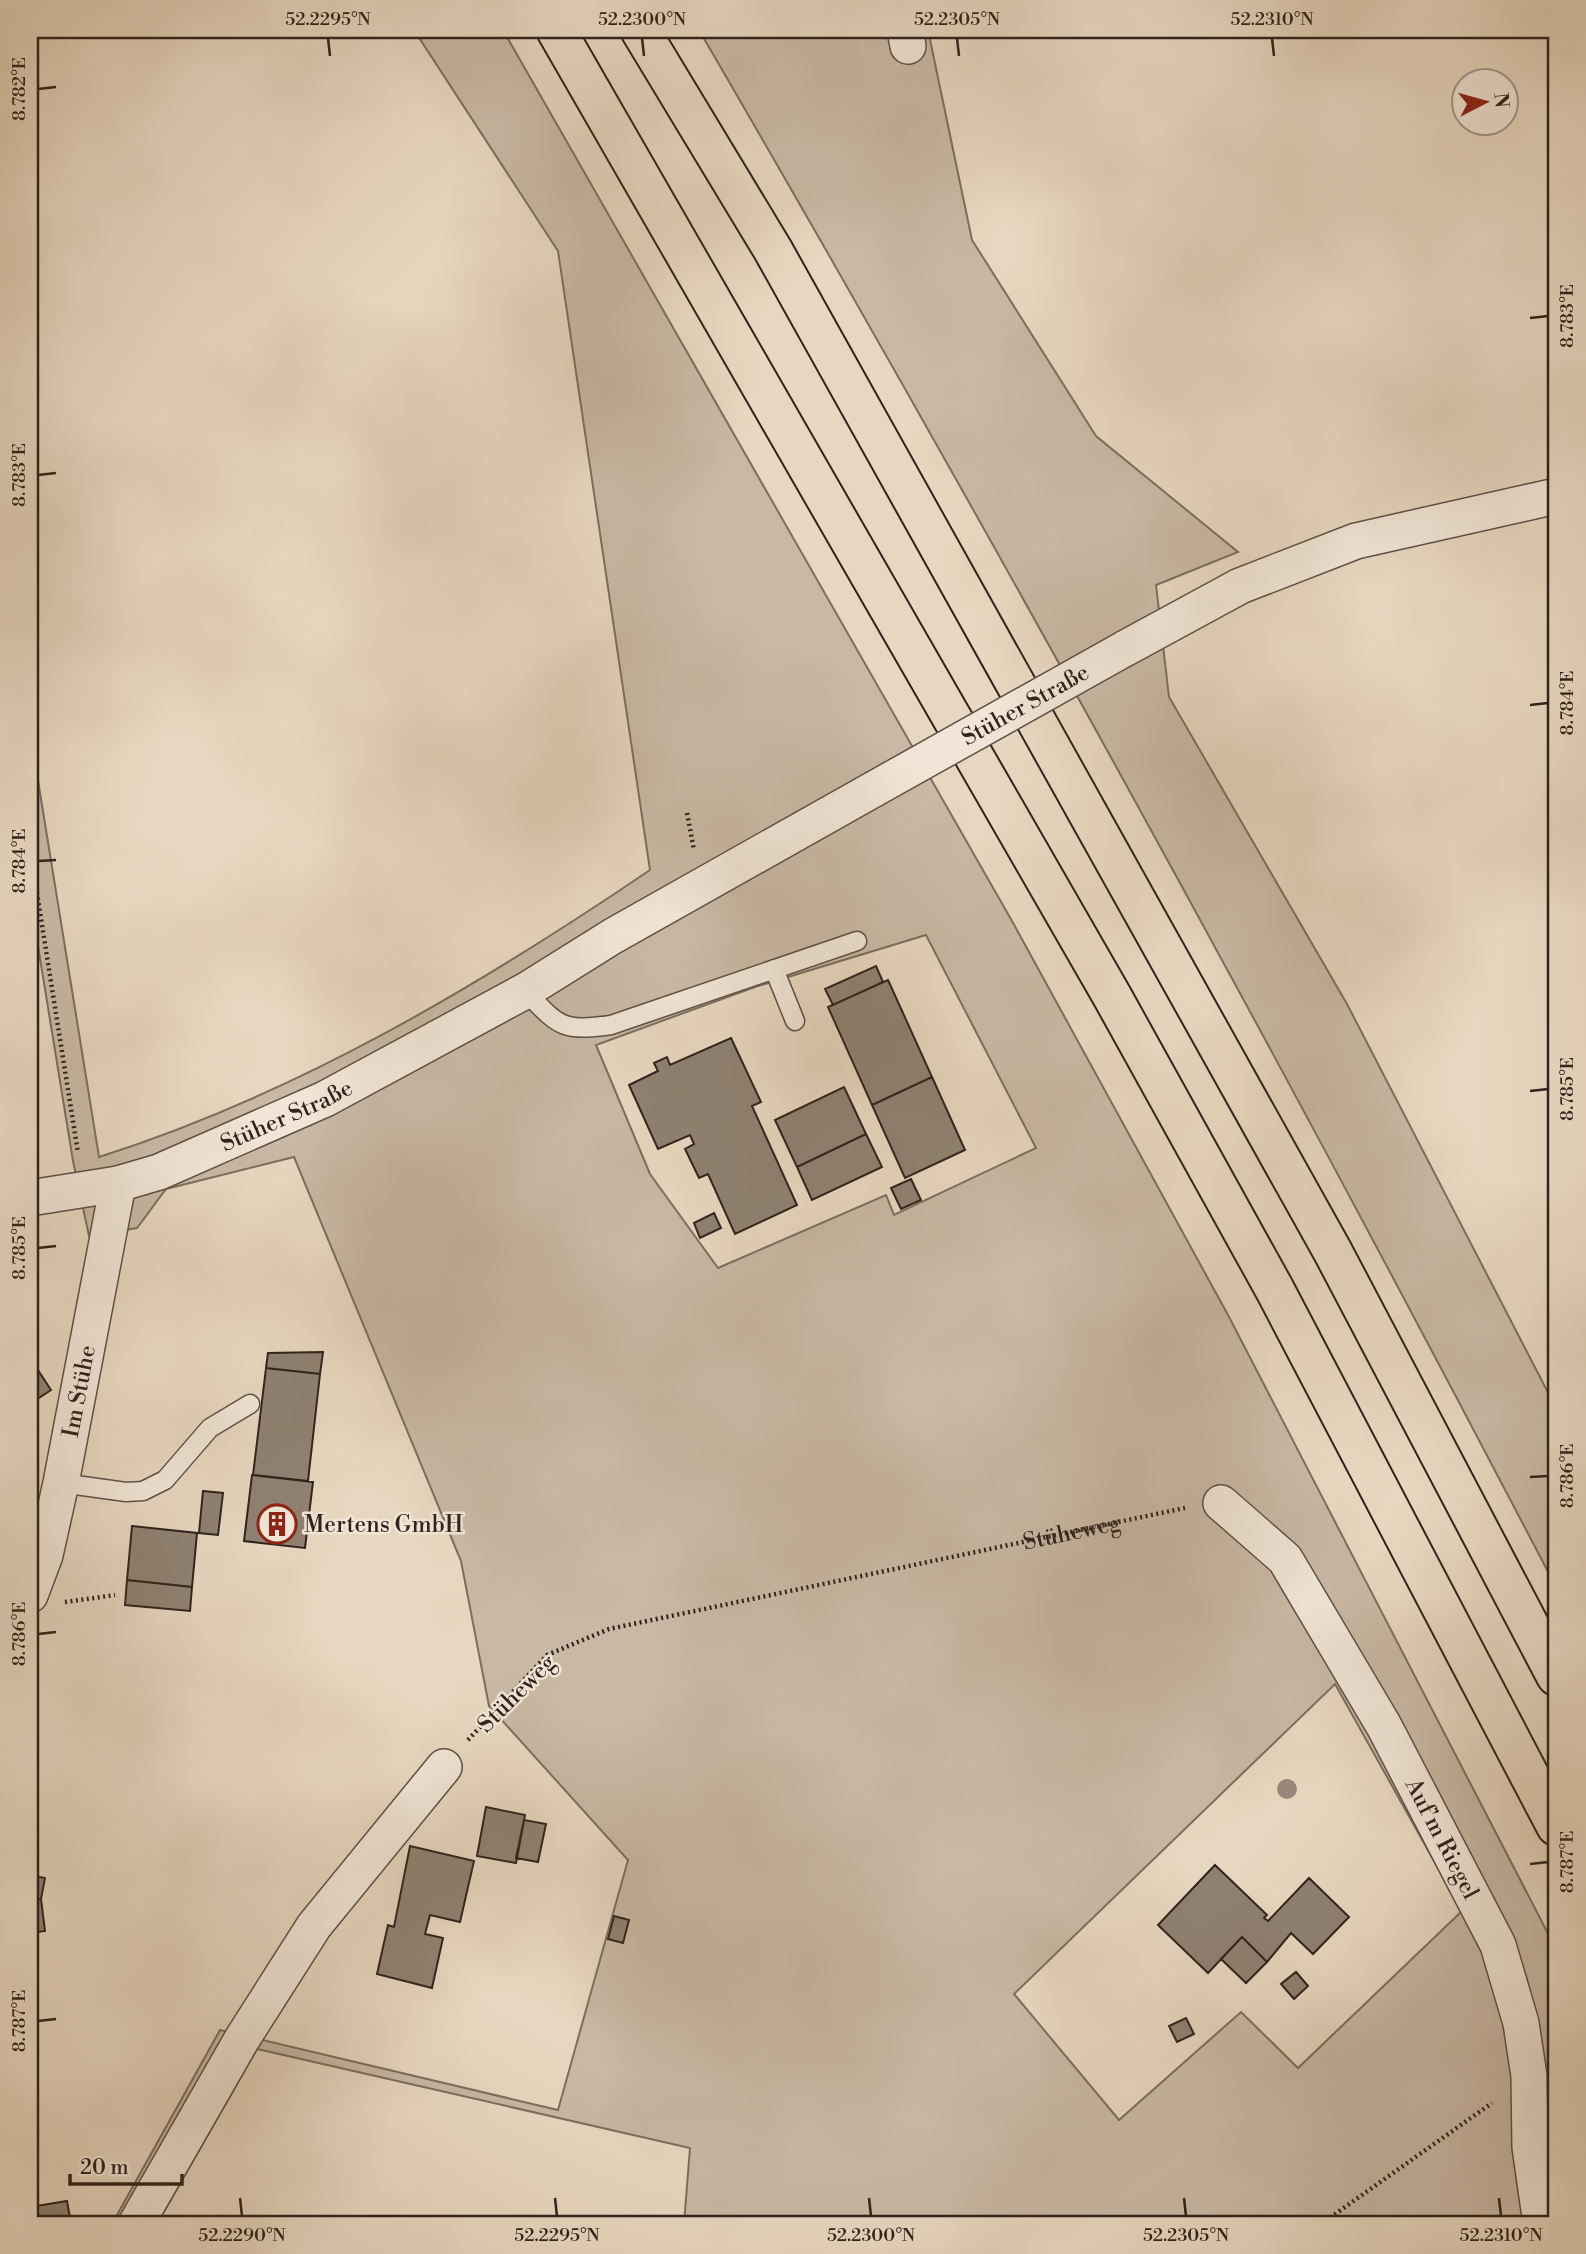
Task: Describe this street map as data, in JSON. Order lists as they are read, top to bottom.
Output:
{
  "streets": {
    "street": ["Stüher Straße", "Im Stühe", "Auf'm Riegel"],
    "path": ["Stüheweg"]
  },
  "crossings": [
    ["Stüher Straße", "Im Stühe"],
    ["Stüheweg", "Auf'm Riegel"]
  ],
  "places": {
    "building": ["Mertens GmbH"]
  },
  "scale_bar": "20 m",
  "north": "right",
  "coordinates": [
    "52.2295°N",
    "52.2300°N",
    "52.2305°N",
    "52.2310°N",
    "8.782°E",
    "8.783°E",
    "8.784°E",
    "8.785°E",
    "8.786°E",
    "8.787°E",
    "52.2290°N"
  ]
}
